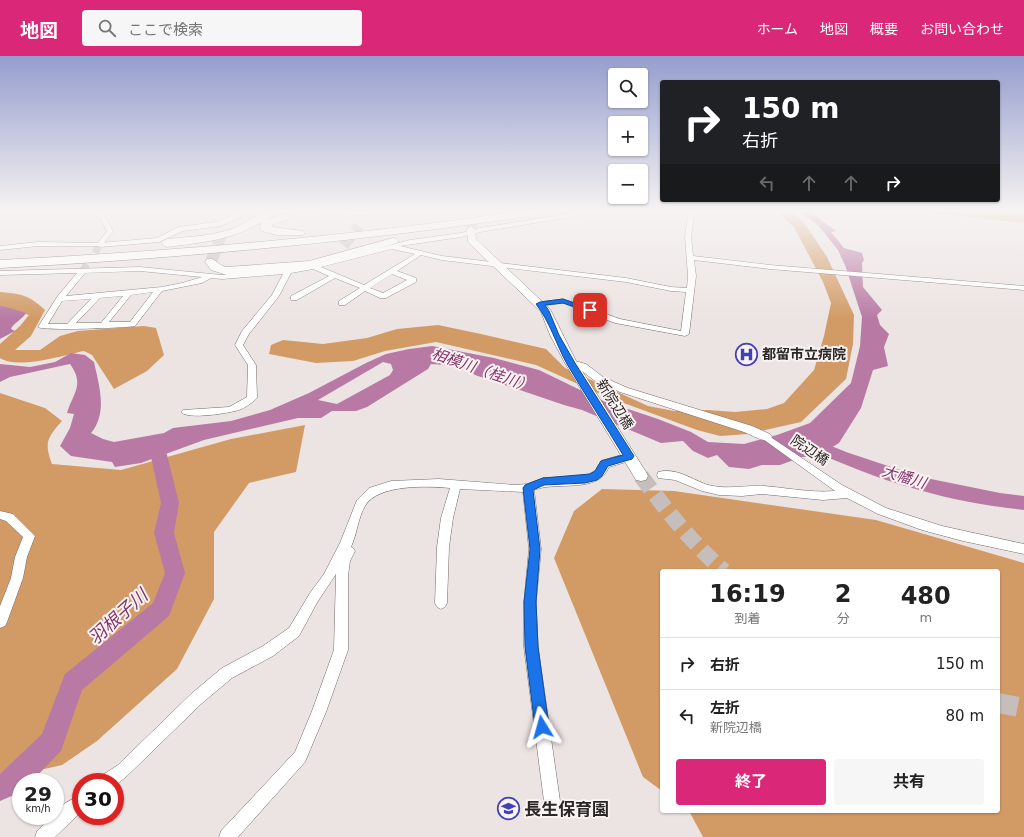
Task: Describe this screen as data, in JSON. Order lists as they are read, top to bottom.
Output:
{
  "streets": {
    "main road": ["新院辺橋"],
    "street": ["院辺橋"]
  },
  "water": ["相模川（桂川）", "大幡川", "羽根子川"],
  "places": {
    "hospital": ["都留市立病院"],
    "school or university": ["長生保育園"]
  },
  "page": {
    "header": "地図",
    "search": "ここで検索",
    "nav": [
      "ホーム",
      "地図",
      "概要",
      "お問い合わせ"
    ],
    "map_buttons": ["+", "−"],
    "turn": ["150 m", "右折"],
    "eta": [
      "16:19",
      "到着",
      "2",
      "分",
      "480",
      "m"
    ],
    "list": [
      {
        "name": "右折",
        "value": "150 m"
      },
      {
        "name": "左折",
        "note": "新院辺橋",
        "value": "80 m"
      }
    ],
    "buttons": ["終了", "共有"],
    "speed": "29 km/h",
    "limit": "30"
  }
}
